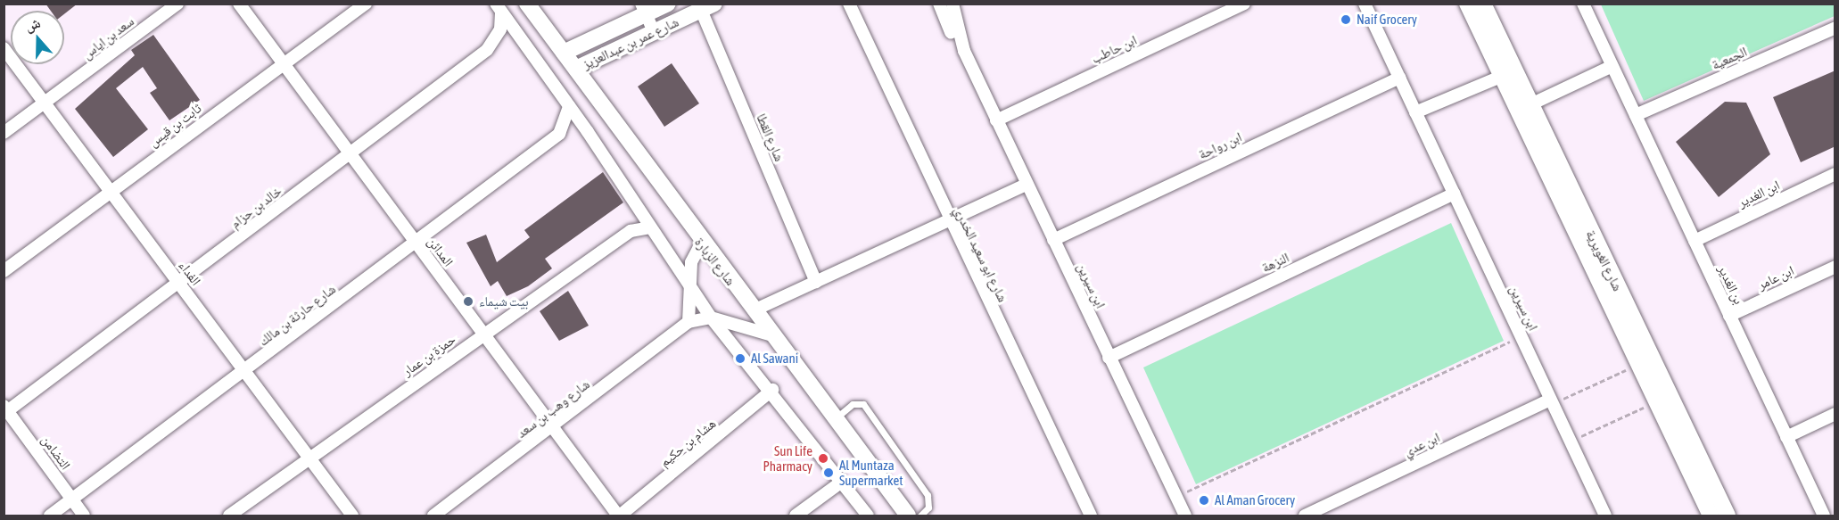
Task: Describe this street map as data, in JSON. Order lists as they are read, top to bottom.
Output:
{
  "streets": {
    "street": [
      "سعد بن اياس",
      "شارع عمر بن عبدالعزيز",
      "ابن حاطب",
      "الجمعية",
      "ثابت بن قيس",
      "شارع القطا",
      "ابن رواحة",
      "ابن الغدير",
      "خالد بن حزام",
      "المدائن",
      "شارع ابو سعيد الخدري",
      "شارع الغويرية",
      "شارع الزبارة",
      "النزهة",
      "الفداء",
      "ابن عامر",
      "بن الغدير",
      "ابن سيرين",
      "شارع حارثة بن مالك",
      "حمزة بن عمار",
      "شارع وهب بن سعد",
      "هشام بن حكيم",
      "ابن عدي",
      "التضامن"
    ]
  },
  "crossings": [
    ["سعد بن اياس", "الفداء"],
    ["شارع عمر بن عبدالعزيز", "شارع القطا"],
    ["شارع عمر بن عبدالعزيز", "شارع الزبارة"],
    ["ابن حاطب", "ابن سيرين"],
    ["الجمعية", "بن الغدير"],
    ["ثابت بن قيس", "المدائن"],
    ["ثابت بن قيس", "الفداء"],
    ["ابن رواحة", "ابن سيرين"],
    ["ابن الغدير", "بن الغدير"],
    ["خالد بن حزام", "المدائن"],
    ["خالد بن حزام", "الفداء"],
    ["خالد بن حزام", "التضامن"],
    ["المدائن", "شارع حارثة بن مالك"],
    ["المدائن", "حمزة بن عمار"],
    ["المدائن", "شارع وهب بن سعد"],
    ["المدائن", "هشام بن حكيم"],
    ["شارع الزبارة", "شارع وهب بن سعد"],
    ["النزهة", "ابن سيرين"],
    ["الفداء", "شارع حارثة بن مالك"],
    ["الفداء", "حمزة بن عمار"],
    ["ابن عامر", "بن الغدير"],
    ["ابن سيرين", "ابن عدي"],
    ["شارع حارثة بن مالك", "التضامن"]
  ],
  "places": [
    "Naif Grocery",
    "بيت شيماء",
    "Al Sawani",
    "Sun Life Pharmacy",
    "Al Muntaza Supermarket",
    "Al Aman Grocery"
  ],
  "north": "top"
}
